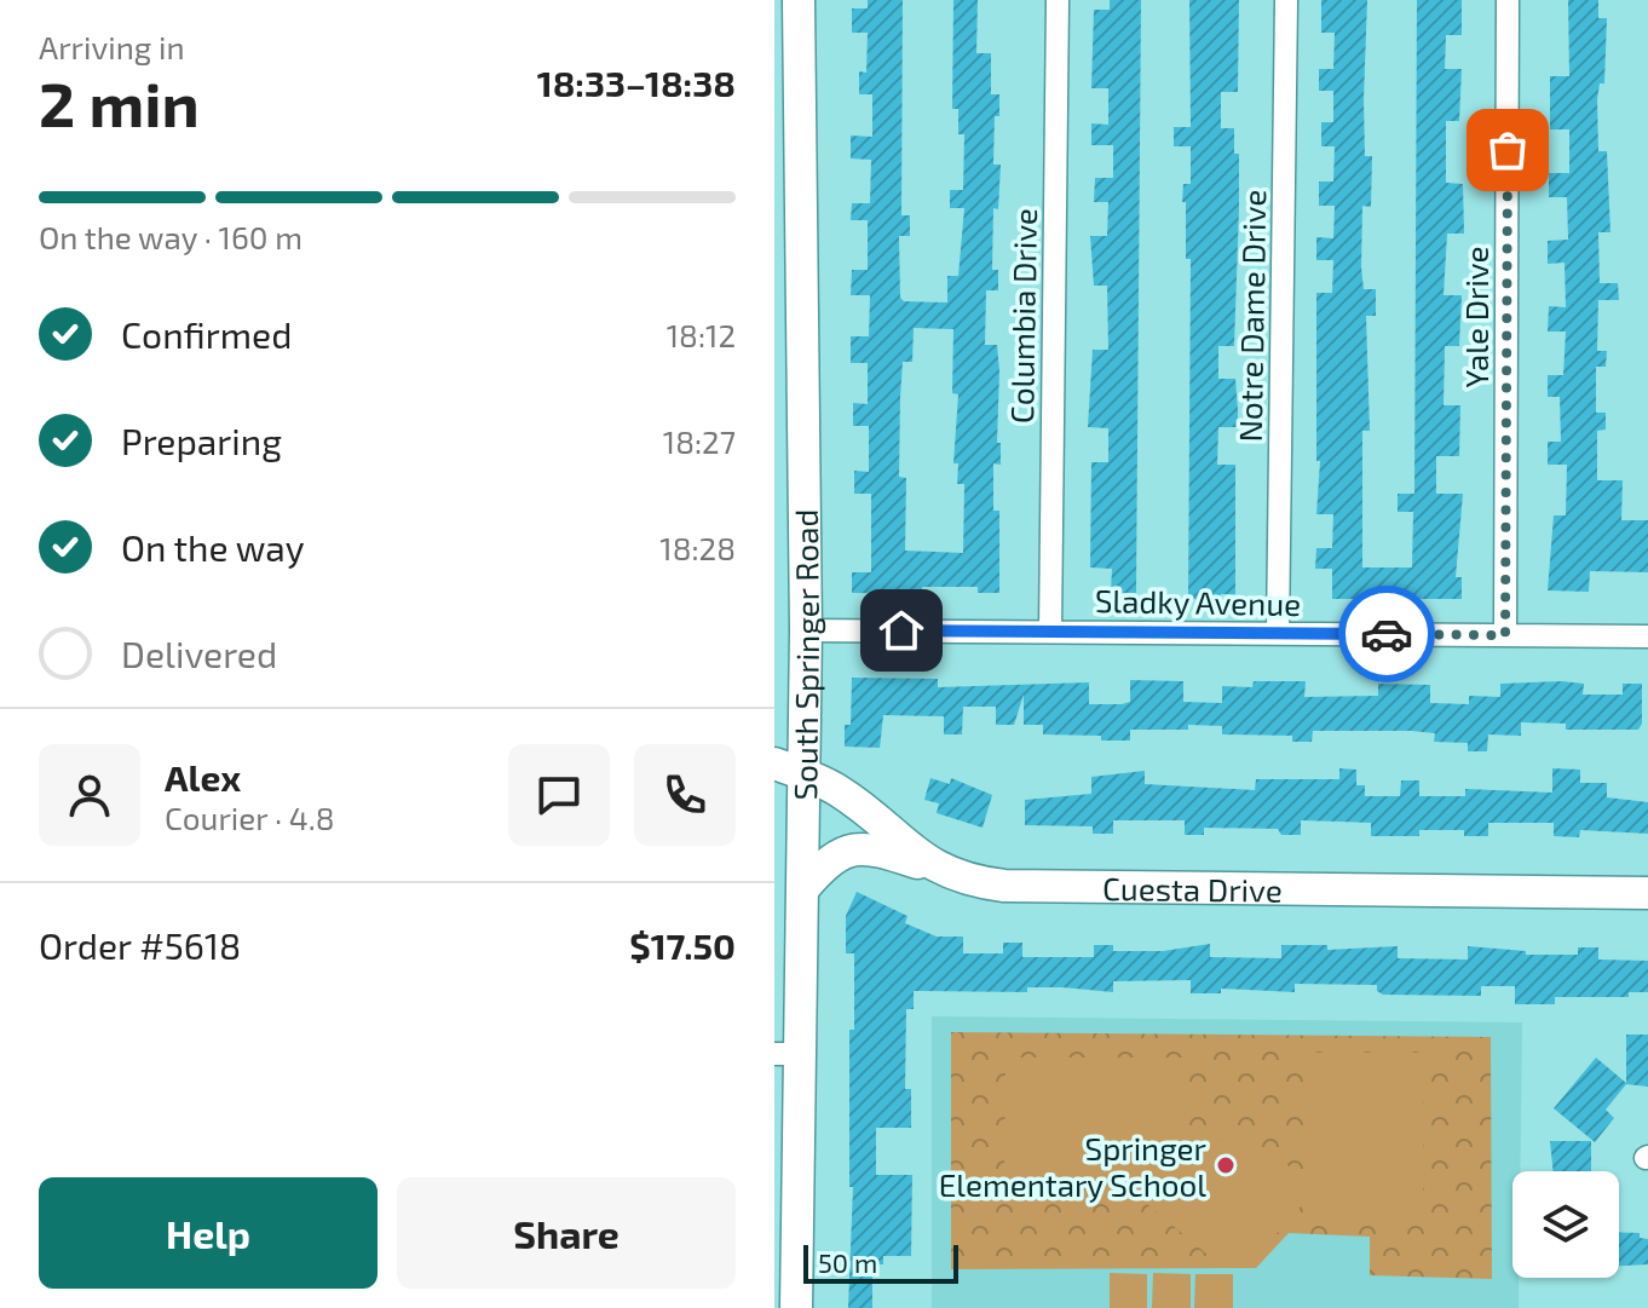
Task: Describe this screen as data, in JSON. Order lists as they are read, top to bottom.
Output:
{
  "streets": {
    "street": [
      "Columbia Drive",
      "Notre Dame Drive",
      "Yale Drive",
      "Sladky Avenue",
      "South Springer Road",
      "Cuesta Drive"
    ]
  },
  "crossings": [
    ["Columbia Drive", "Sladky Avenue"],
    ["Notre Dame Drive", "Sladky Avenue"],
    ["Yale Drive", "Sladky Avenue"],
    ["Sladky Avenue", "South Springer Road"],
    ["South Springer Road", "Cuesta Drive"]
  ],
  "places": ["Springer Elementary School"],
  "scale_bar": "50 m",
  "page": {
    "heading": ["2 min", "Arriving in", "18:33–18:38"],
    "panel": [
      "Alex",
      "Courier · 4.8",
      "Order #5618",
      "$17.50"
    ],
    "bar": "On the way · 160 m",
    "list": [
      ["Confirmed", "18:12"],
      ["Preparing", "18:27"],
      ["On the way", "18:28"],
      "Delivered"
    ],
    "buttons": ["Help", "Share"],
    "scale": "50 m"
  }
}
